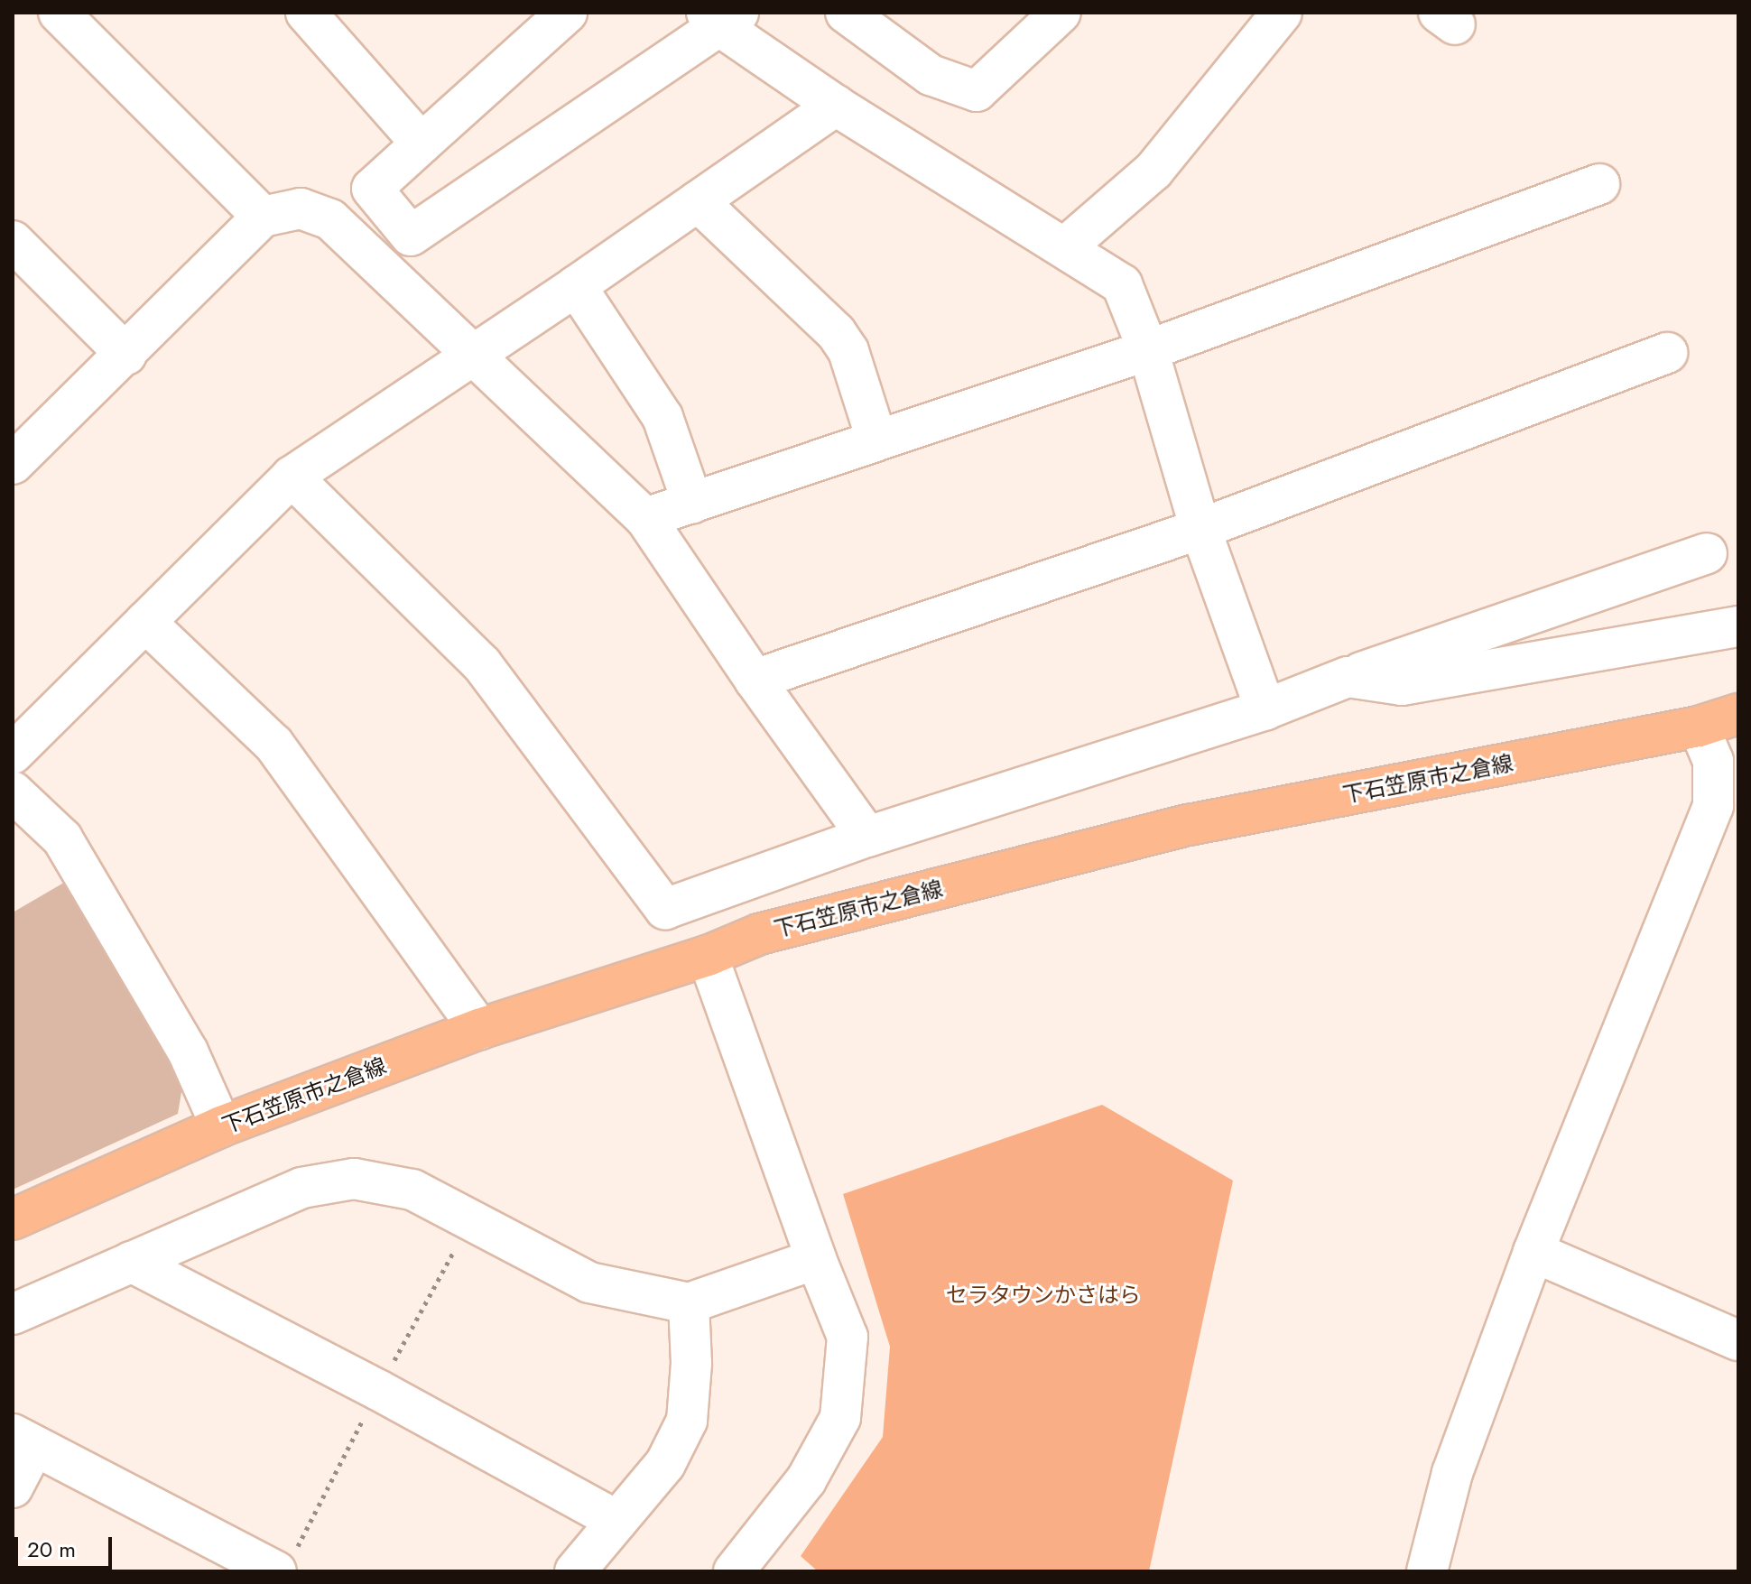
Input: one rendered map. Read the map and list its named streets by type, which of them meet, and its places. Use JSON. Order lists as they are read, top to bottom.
{
  "streets": {
    "main road": ["下石笠原市之倉線"]
  },
  "parks": ["セラタウンかさはら"],
  "scale_bar": "20 m"
}
